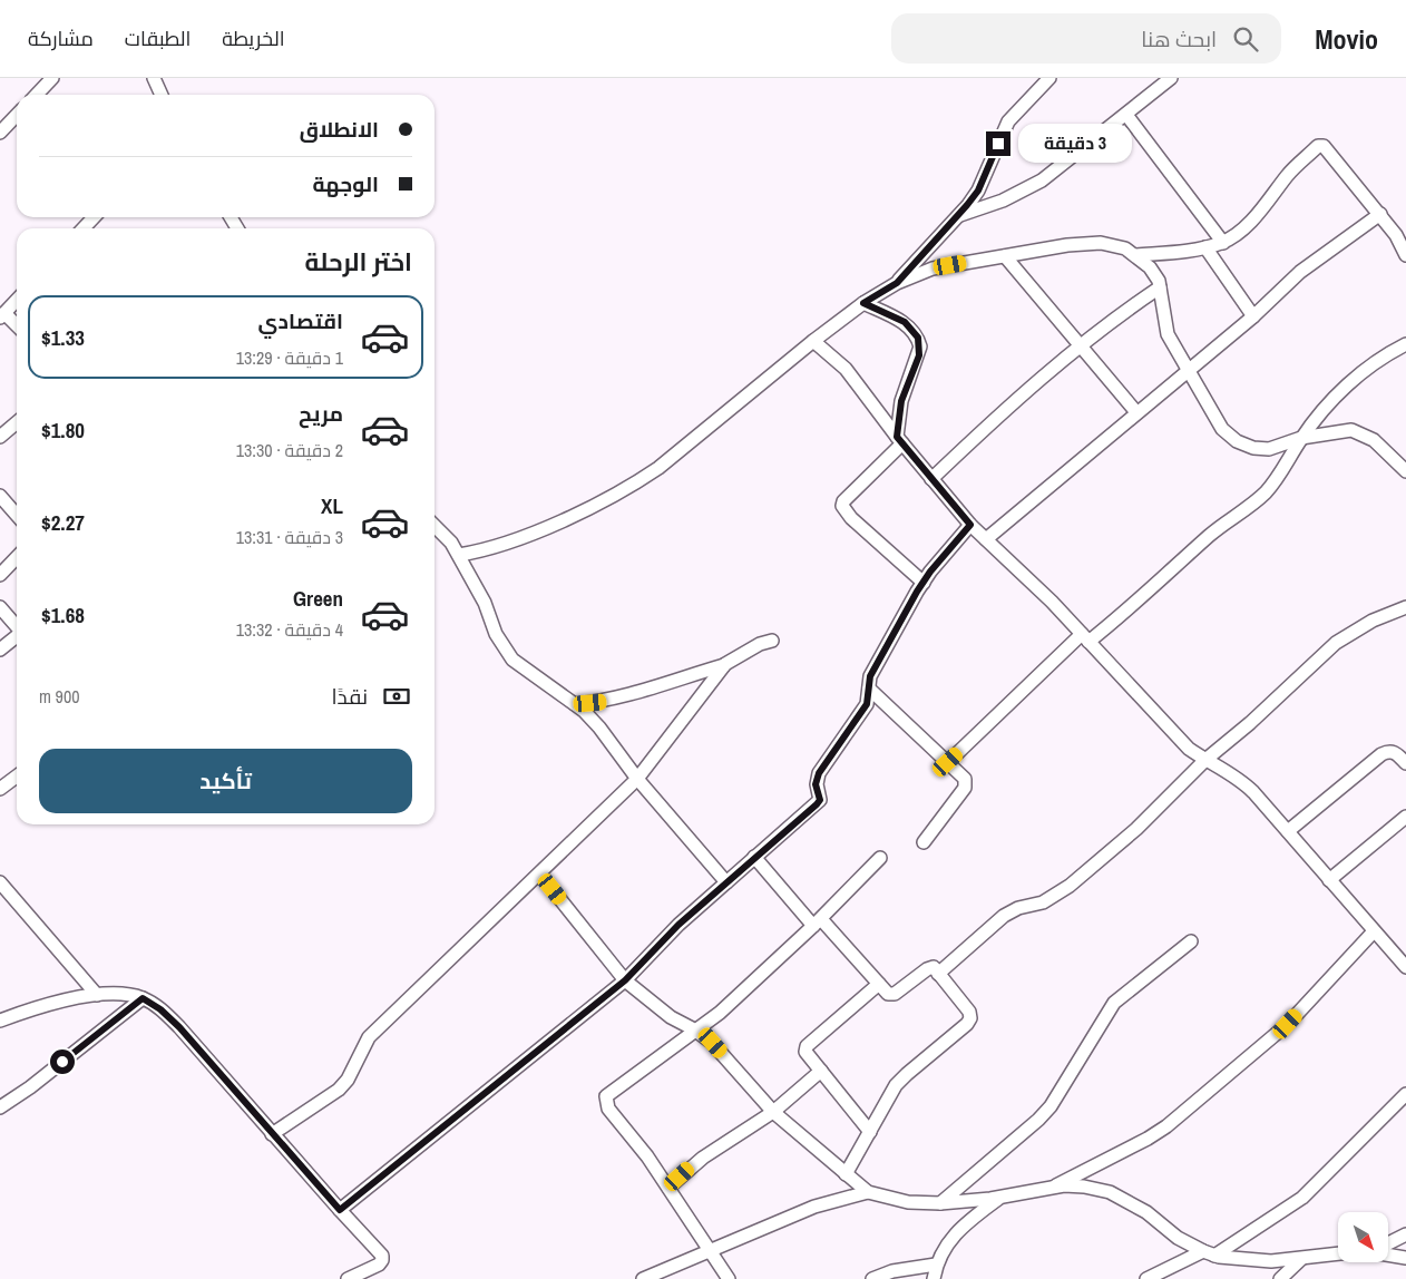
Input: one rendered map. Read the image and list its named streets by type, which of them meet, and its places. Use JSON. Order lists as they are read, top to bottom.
{
  "north": "bottom right",
  "page": {
    "header": "Movio",
    "search": "ابحث هنا",
    "nav": ["الخريطة", "الطبقات", "مشاركة"],
    "banner": ["الانطلاق", "الوجهة"],
    "bubble": "3 دقيقة",
    "heading": "اختر الرحلة",
    "list": [
      {
        "name": "اقتصادي",
        "note": "1 دقيقة · 13:29",
        "value": "$1.33"
      },
      {
        "name": "مريح",
        "note": "2 دقيقة · 13:30",
        "value": "$1.80"
      },
      {
        "name": "XL",
        "note": "3 دقيقة · 13:31",
        "value": "$2.27"
      },
      {
        "name": "Green",
        "note": "4 دقيقة · 13:32",
        "value": "$1.68"
      }
    ],
    "pay": ["نقدًا", "900 m"],
    "buttons": "تأكيد"
  }
}
